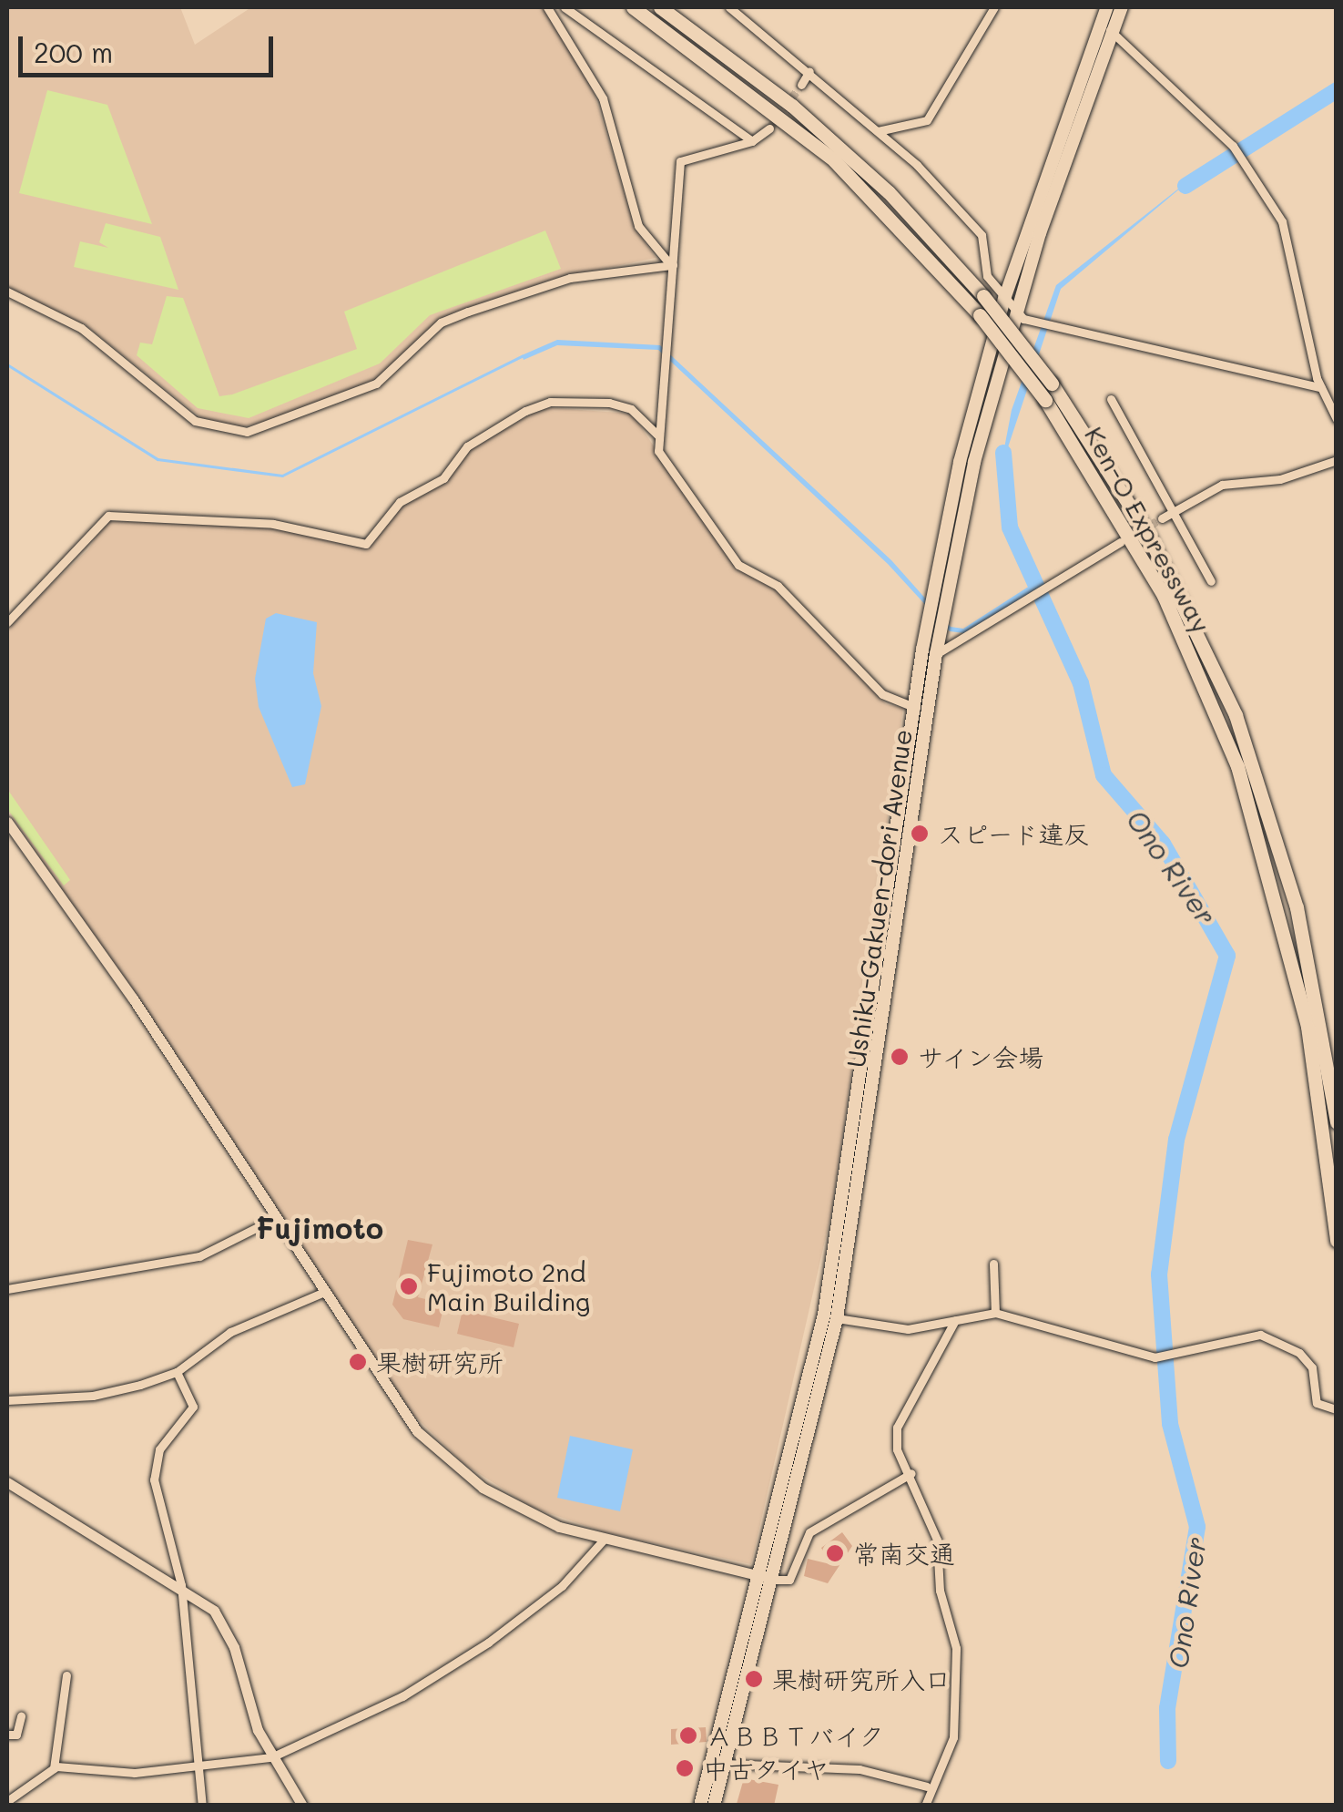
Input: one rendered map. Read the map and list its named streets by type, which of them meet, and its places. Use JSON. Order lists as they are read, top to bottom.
{
  "streets": {
    "highway": ["Ken-O Expressway", "Ushiku-Gakuen-dori Avenue"]
  },
  "districts": ["Fujimoto"],
  "water": ["Ono River"],
  "places": [
    "スピード違反",
    "サイン会場",
    "Fujimoto 2nd Main Building",
    "果樹研究所",
    "常南交通",
    "果樹研究所入口",
    "ＡＢＢＴバイク",
    "中古タイヤ"
  ],
  "scale_bar": "200 m"
}
